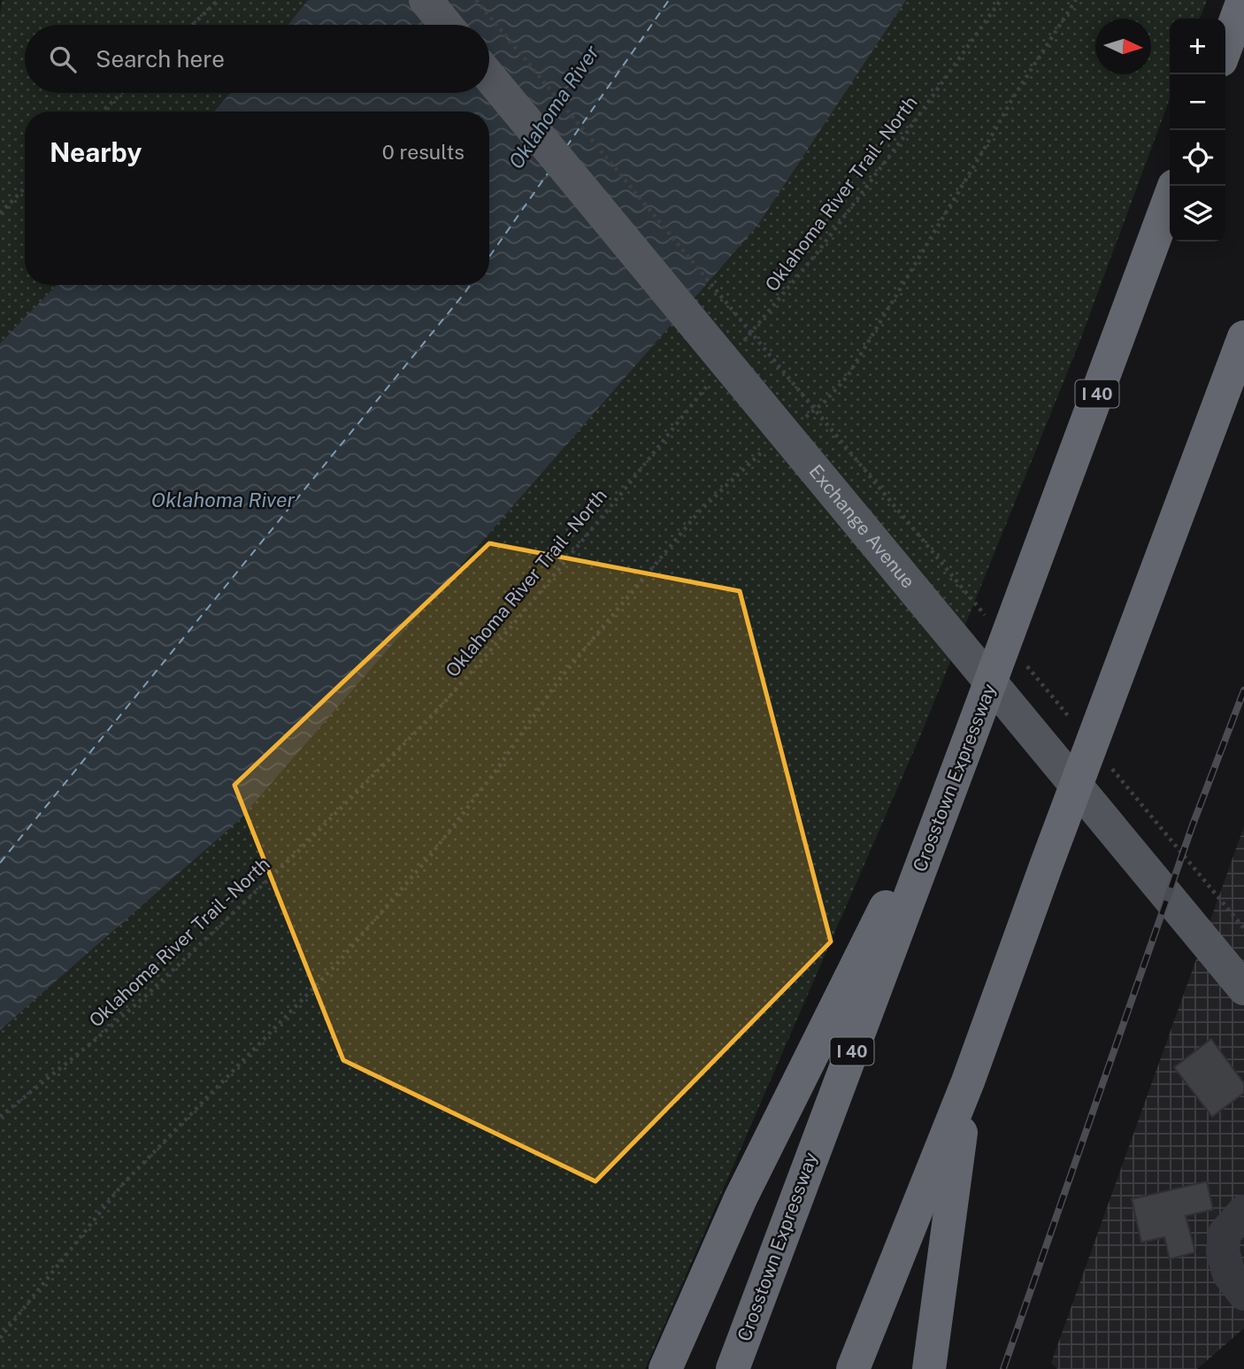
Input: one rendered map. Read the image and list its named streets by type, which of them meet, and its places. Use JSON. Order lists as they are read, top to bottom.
{
  "streets": {
    "highway": ["I 40", "Crosstown Expressway"],
    "main road": ["Exchange Avenue"],
    "path": ["Oklahoma River Trail - North"]
  },
  "water": ["Oklahoma River"],
  "north": "right",
  "page": {
    "map_buttons": ["+", "−"],
    "search": "Search here",
    "heading": ["Nearby", "0 results"]
  }
}
